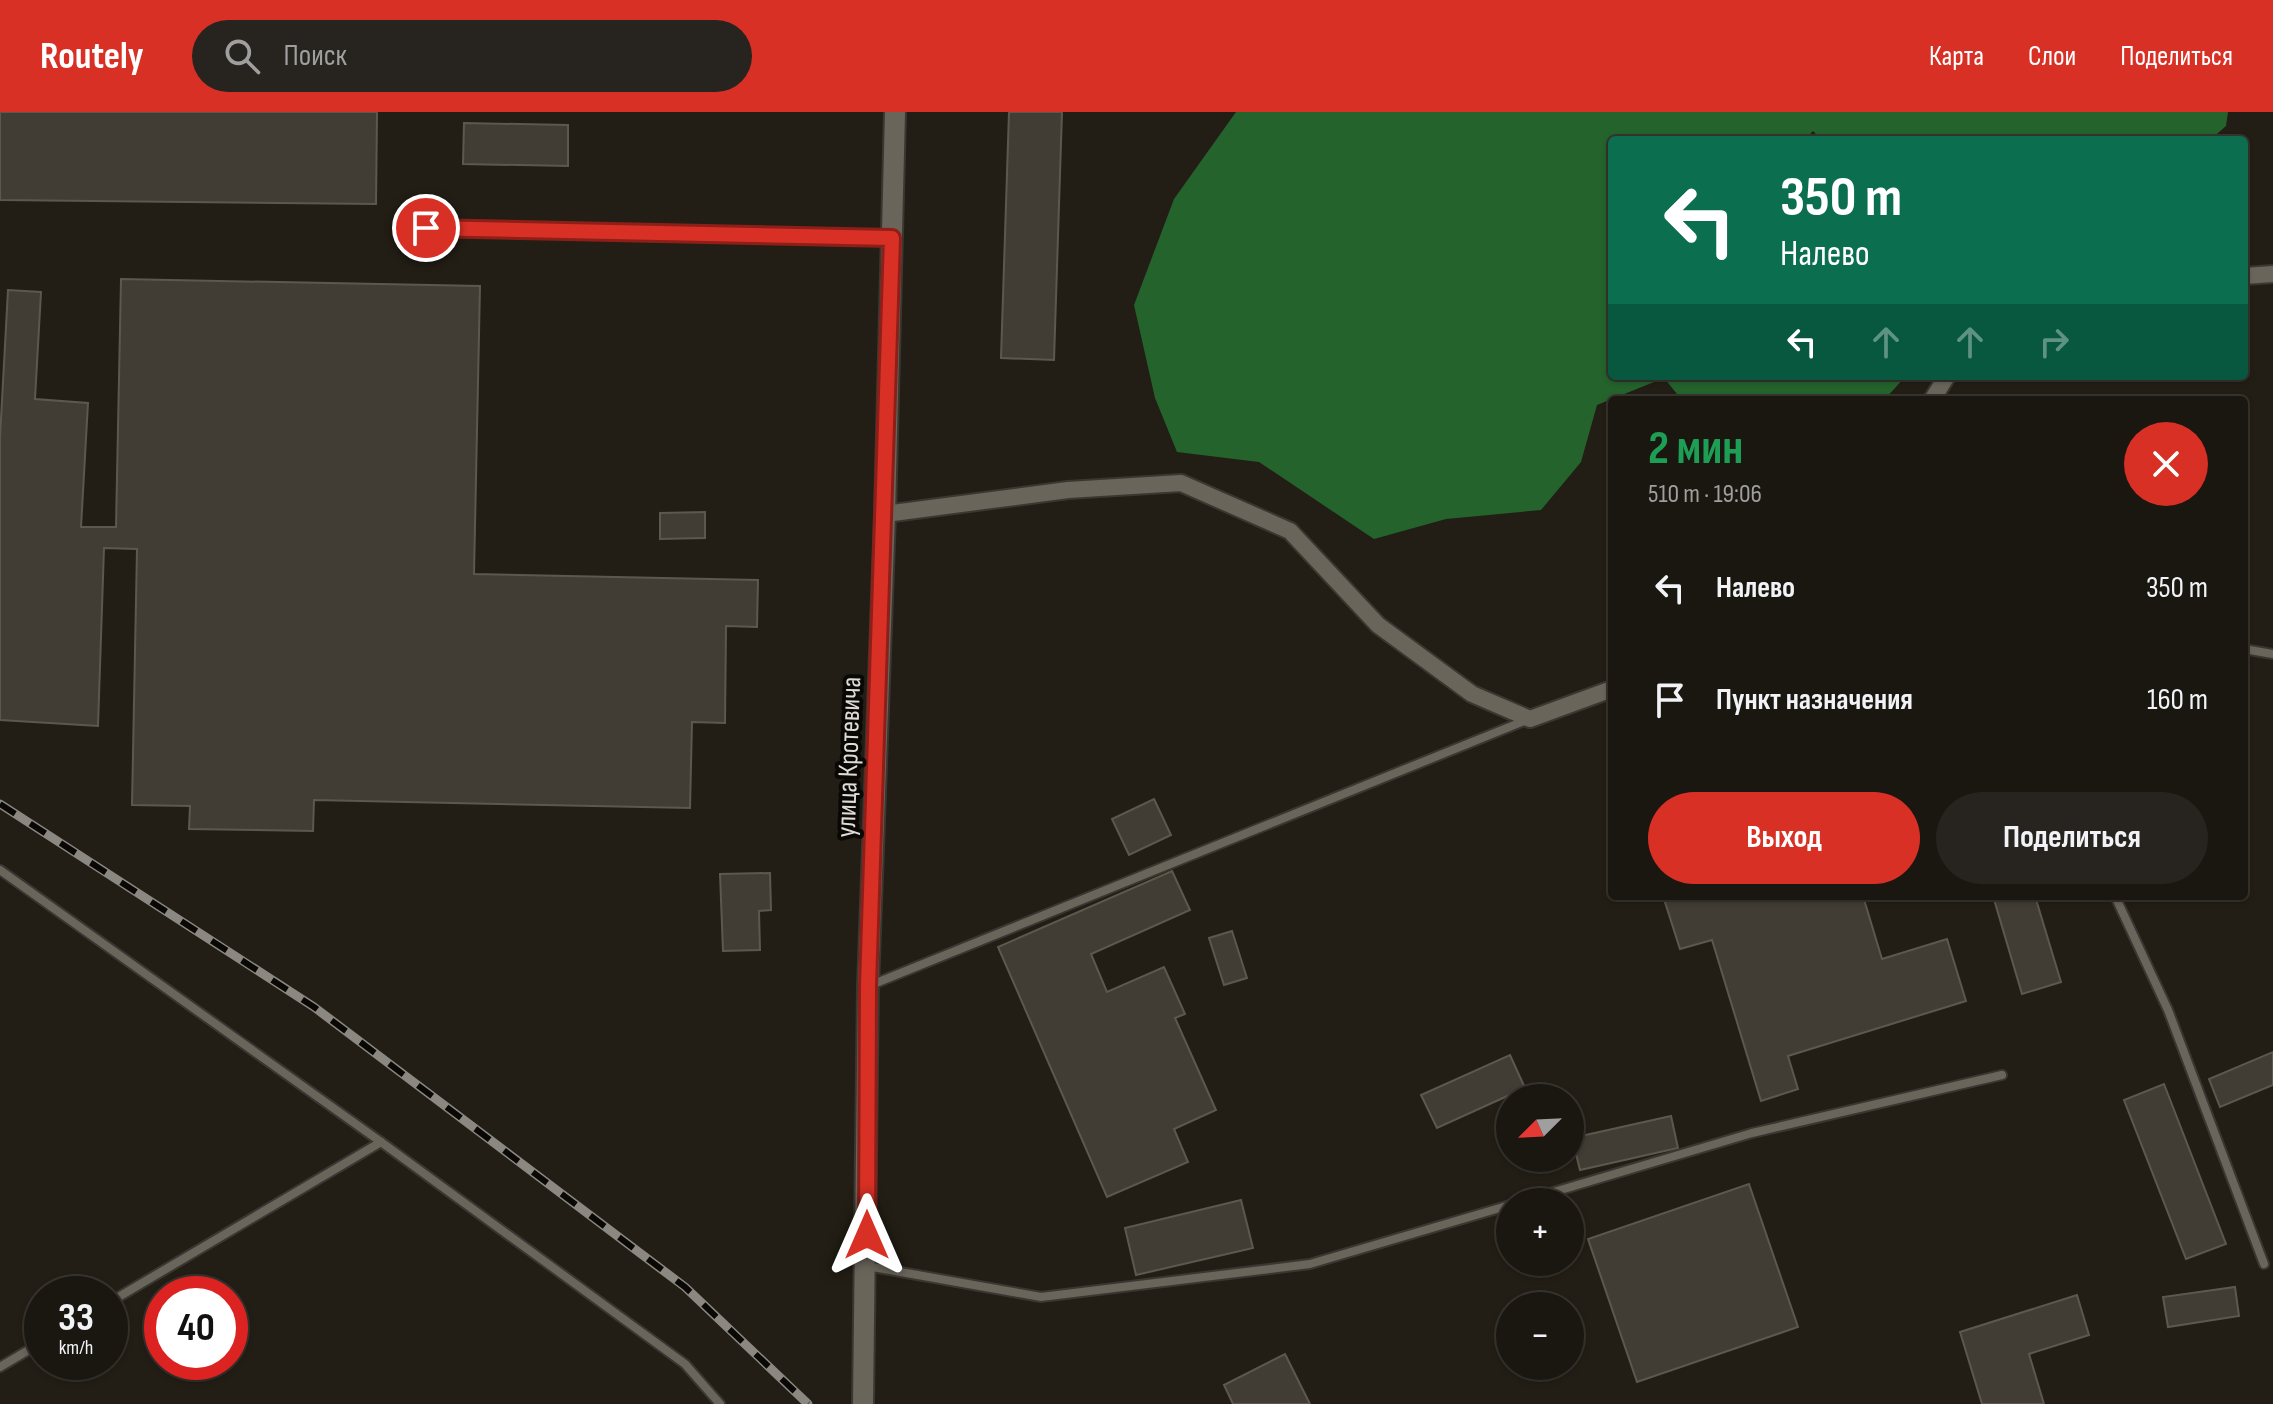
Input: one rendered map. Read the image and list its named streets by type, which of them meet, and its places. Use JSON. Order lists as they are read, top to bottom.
{
  "streets": {
    "street": ["улица Кротевича"]
  },
  "north": "bottom left",
  "page": {
    "header": "Routely",
    "search": "Поиск",
    "nav": ["Карта", "Слои", "Поделиться"],
    "turn": ["350 m", "Налево"],
    "heading": ["2 мин", "510 m · 19:06"],
    "list": [
      {
        "name": "Налево",
        "value": "350 m"
      },
      {
        "name": "Пункт назначения",
        "value": "160 m"
      }
    ],
    "buttons": ["Выход", "Поделиться"],
    "map_buttons": ["+", "−"],
    "speed": "33 km/h",
    "limit": "40"
  }
}
